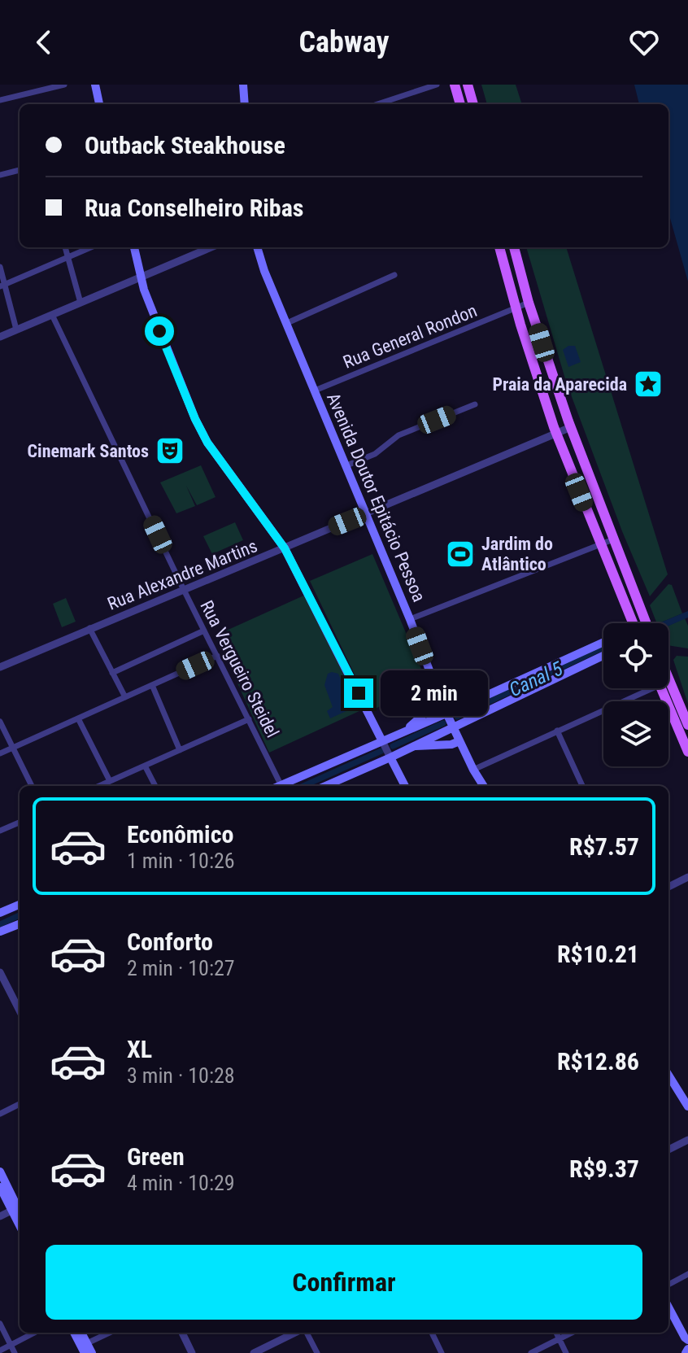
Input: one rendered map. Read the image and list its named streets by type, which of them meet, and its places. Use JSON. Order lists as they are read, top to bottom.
{
  "streets": {
    "main road": ["Avenida Doutor Epitácio Pessoa"],
    "street": ["Rua General Rondon", "Rua Alexandre Martins", "Rua Vergueiro Steidel"]
  },
  "crossings": [
    ["Rua General Rondon", "Avenida Doutor Epitácio Pessoa"],
    ["Avenida Doutor Epitácio Pessoa", "Rua Alexandre Martins"],
    ["Rua Alexandre Martins", "Rua Vergueiro Steidel"]
  ],
  "water": ["Canal 5"],
  "places": {
    "place": ["Praia da Aparecida"],
    "theatre": ["Cinemark Santos"],
    "sports": ["Jardim do Atlântico"]
  },
  "page": {
    "header": "Cabway",
    "banner": ["Outback Steakhouse", "Rua Conselheiro Ribas"],
    "bubble": "2 min",
    "list": [
      {
        "name": "Econômico",
        "note": "1 min · 10:26",
        "value": "R$7.57"
      },
      {
        "name": "Conforto",
        "note": "2 min · 10:27",
        "value": "R$10.21"
      },
      {
        "name": "XL",
        "note": "3 min · 10:28",
        "value": "R$12.86"
      },
      {
        "name": "Green",
        "note": "4 min · 10:29",
        "value": "R$9.37"
      }
    ],
    "buttons": "Confirmar"
  }
}
